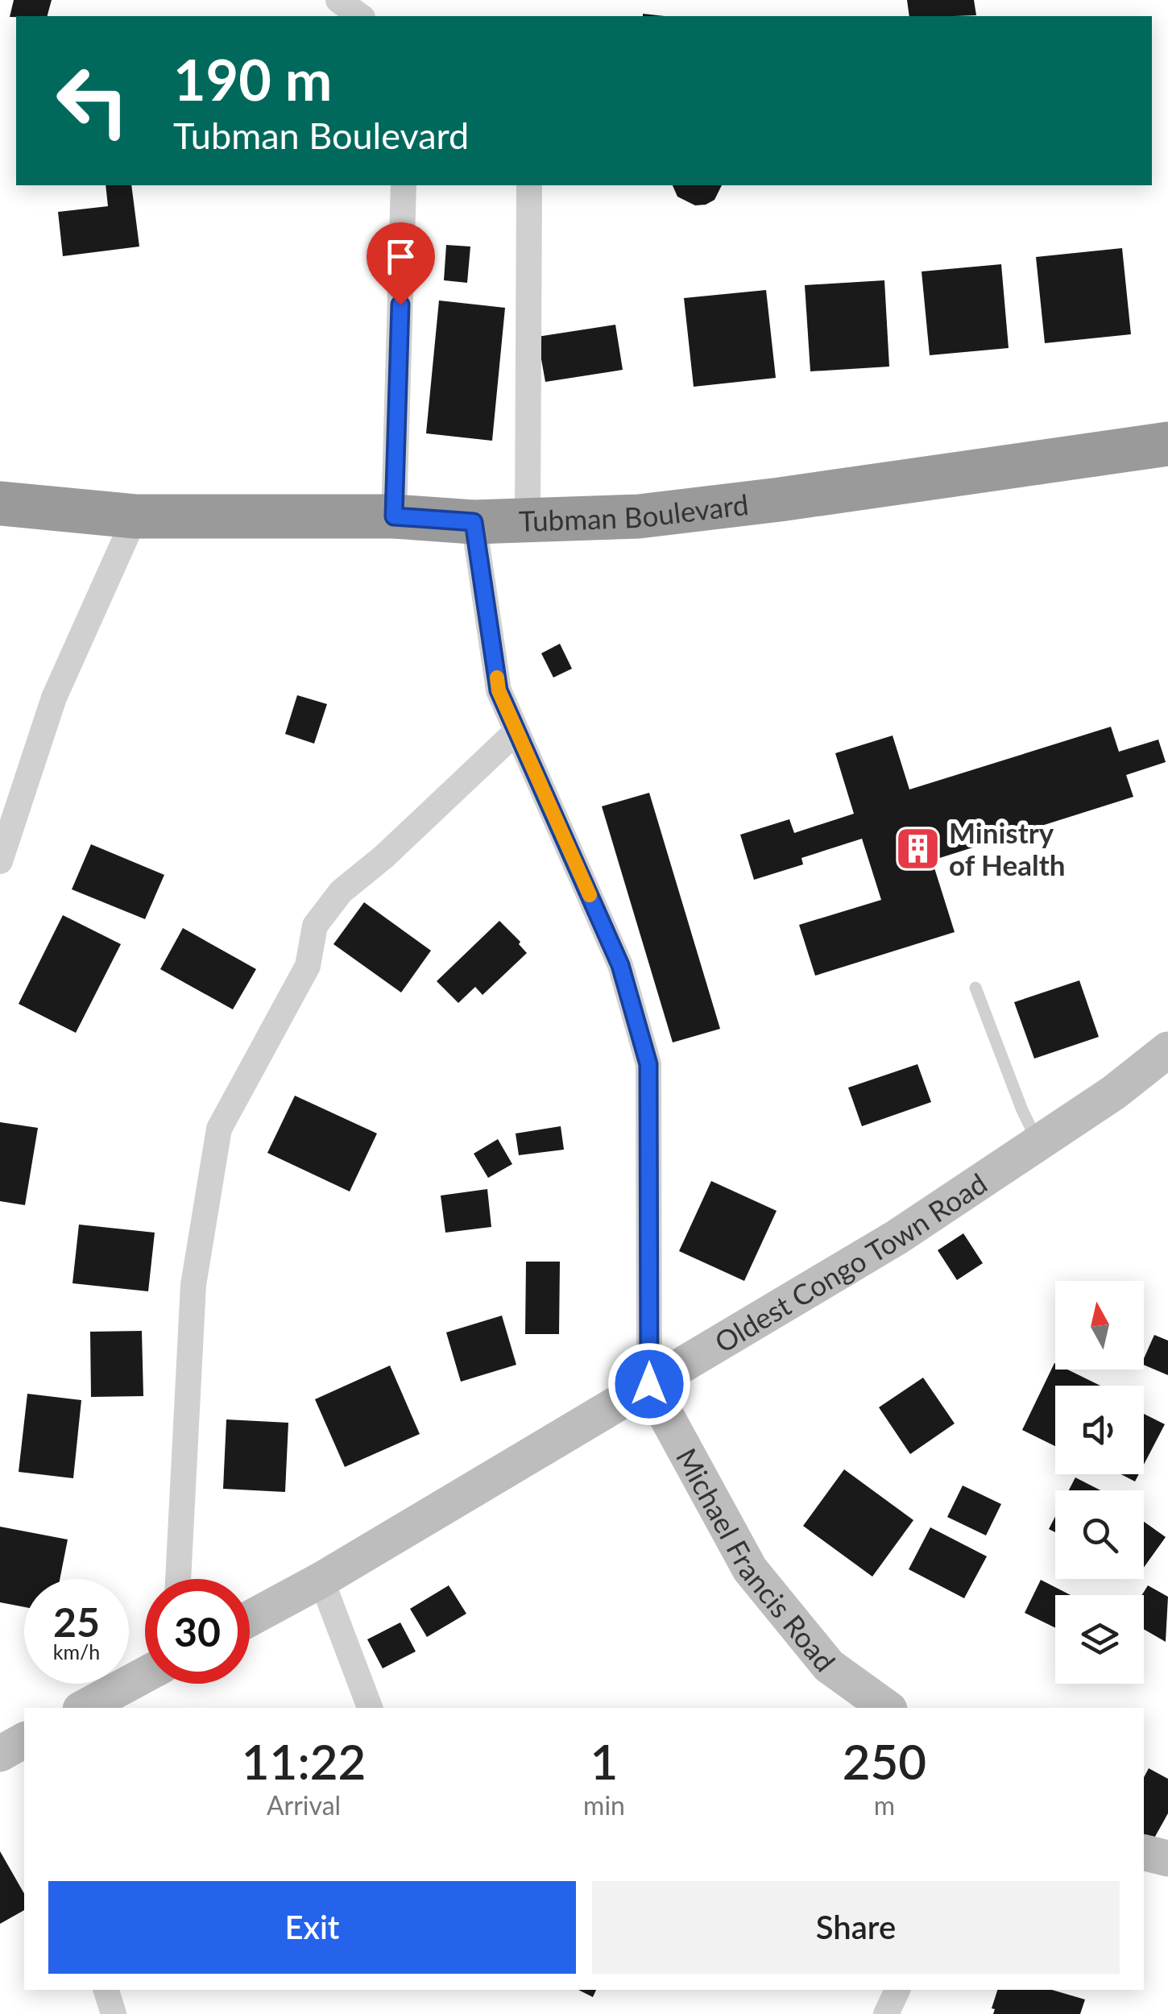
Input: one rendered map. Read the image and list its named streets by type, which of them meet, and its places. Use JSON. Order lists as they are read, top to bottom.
{
  "streets": {
    "highway": ["Tubman Boulevard"],
    "street": ["Oldest Congo Town Road", "Michael Francis Road"]
  },
  "crossings": [
    ["Oldest Congo Town Road", "Michael Francis Road"]
  ],
  "places": {
    "building": ["Ministry of Health"]
  },
  "north": "top",
  "page": {
    "turn": ["190 m", "Tubman Boulevard"],
    "speed": "25 km/h",
    "limit": "30",
    "eta": [
      "11:22",
      "Arrival",
      "1",
      "min",
      "250",
      "m"
    ],
    "buttons": ["Exit", "Share"]
  }
}
